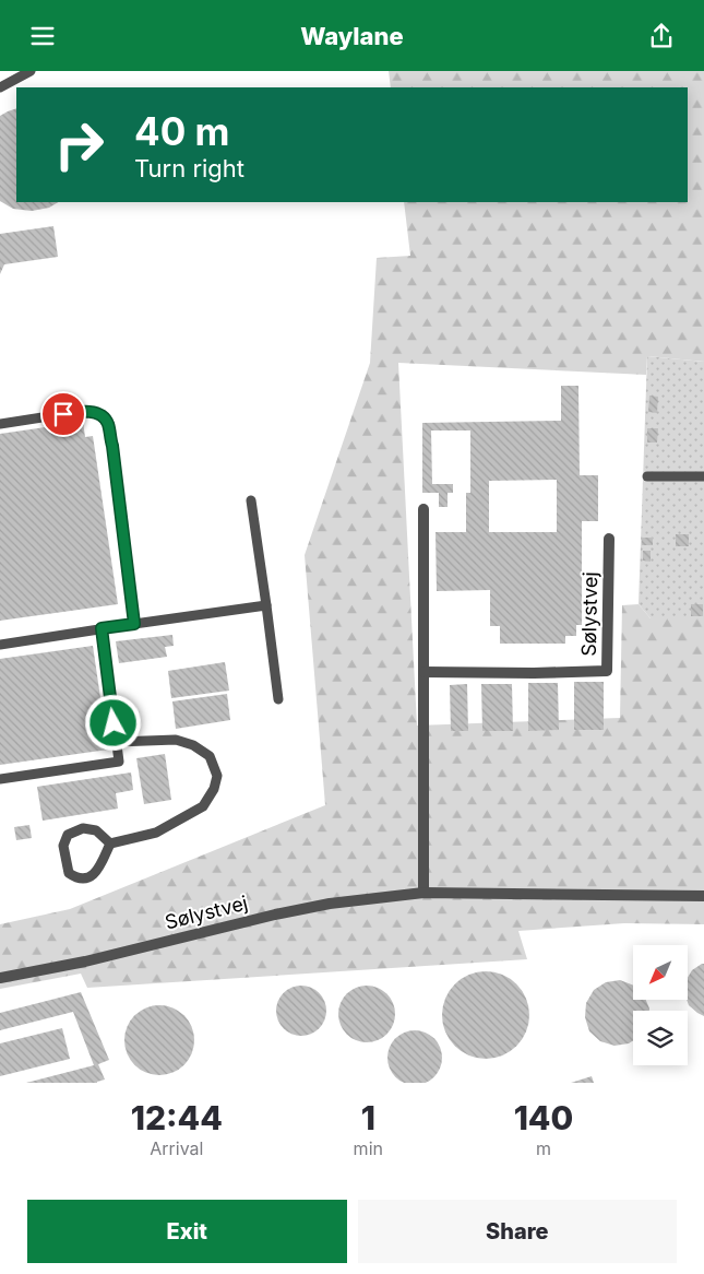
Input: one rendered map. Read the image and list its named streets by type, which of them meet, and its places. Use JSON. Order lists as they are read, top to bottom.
{
  "streets": {
    "street": ["Sølystvej"]
  },
  "north": "bottom left",
  "page": {
    "header": "Waylane",
    "turn": ["40 m", "Turn right"],
    "eta": [
      "12:44",
      "Arrival",
      "1",
      "min",
      "140",
      "m"
    ],
    "buttons": ["Exit", "Share"]
  }
}
